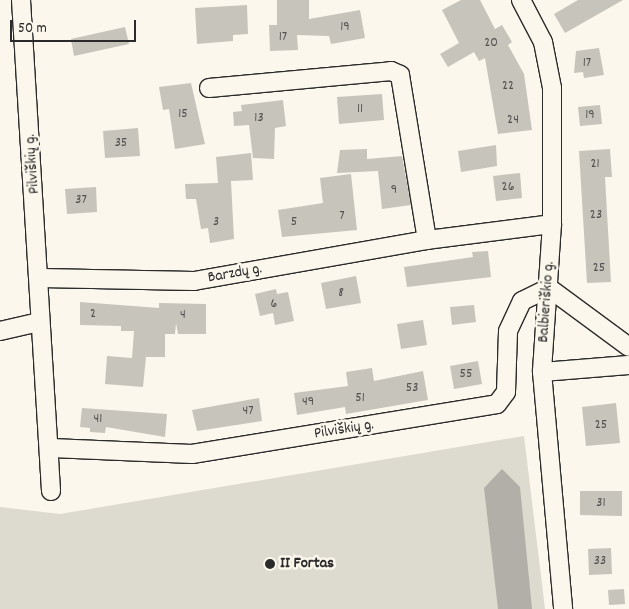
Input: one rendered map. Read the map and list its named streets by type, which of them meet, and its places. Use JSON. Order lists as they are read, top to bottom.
{
  "streets": {
    "street": ["Pilviškių g.", "Barzdų g.", "Balbieriškio g."]
  },
  "crossings": [
    ["Pilviškių g.", "Barzdų g."],
    ["Pilviškių g.", "Balbieriškio g."],
    ["Barzdų g.", "Balbieriškio g."]
  ],
  "places": ["II Fortas"],
  "house_numbers": [
    "19",
    "17",
    "20",
    "17",
    "22",
    "11",
    "15",
    "19",
    "13",
    "24",
    "35",
    "21",
    "26",
    "9",
    "37",
    "23",
    "7",
    "3",
    "5",
    "25",
    "8",
    "6",
    "2",
    "4",
    "55",
    "53",
    "51",
    "49",
    "47",
    "41",
    "25",
    "31",
    "33"
  ],
  "scale_bar": "50 m"
}
